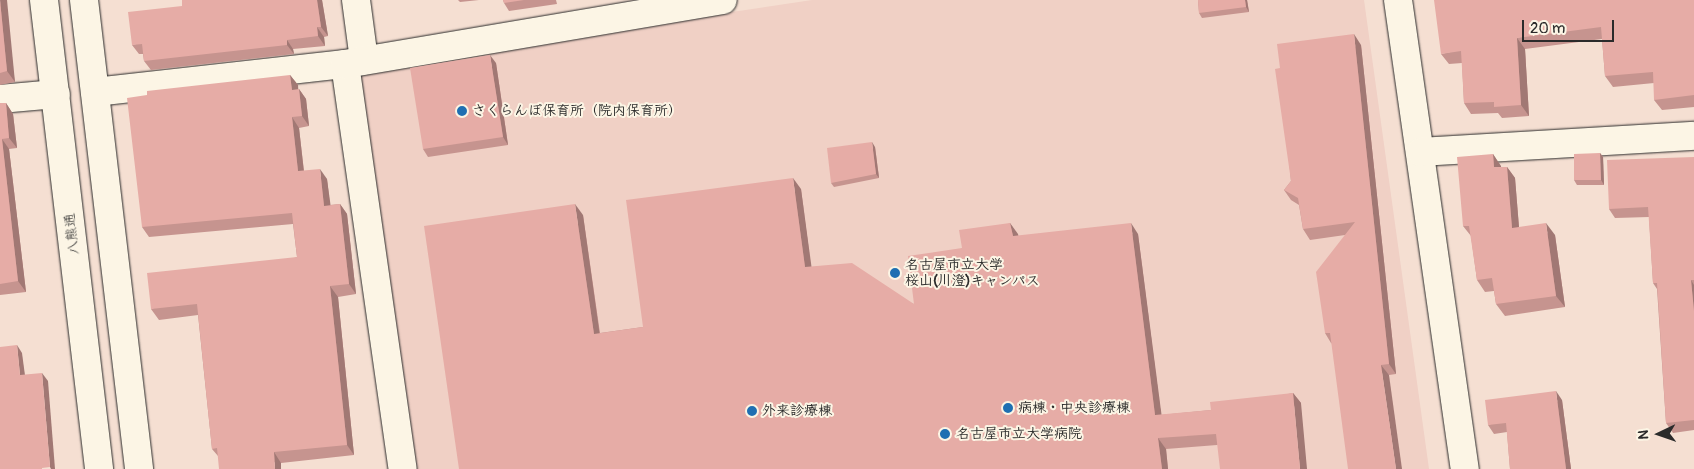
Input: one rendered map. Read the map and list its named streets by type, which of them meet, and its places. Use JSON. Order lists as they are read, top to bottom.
{
  "streets": {
    "street": ["八熊通"]
  },
  "places": [
    "さくらんぼ保育所（院内保育所）",
    "名古屋市立大学 桜山(川澄)キャンパス",
    "病棟・中央診療棟",
    "外来診療棟",
    "名古屋市立大学病院"
  ],
  "scale_bar": "20 m",
  "north": "left"
}
